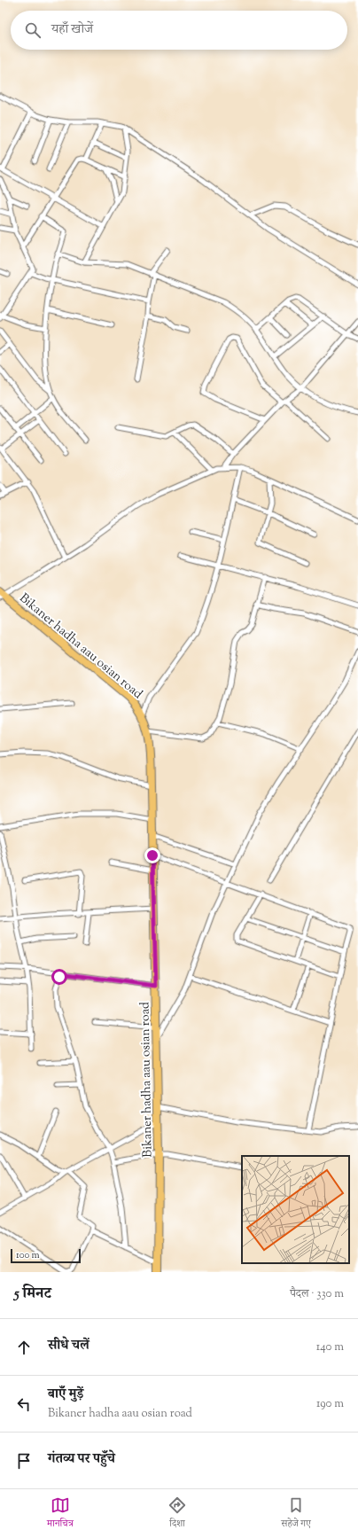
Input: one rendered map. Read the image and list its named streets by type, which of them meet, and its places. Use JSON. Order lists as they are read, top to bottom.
{
  "streets": {
    "main road": ["Bikaner hadha aau osian road"]
  },
  "scale_bar": "100 m",
  "page": {
    "search": "यहाँ खोजें",
    "scale": "100 m",
    "heading": ["5 मिनट", "पैदल · 330 m"],
    "list": [
      ["सीधे चलें", "140 m"],
      ["बाएँ मुड़ें", "Bikaner hadha aau osian road", "190 m"],
      "गंतव्य पर पहुँचे"
    ],
    "nav": ["मानचित्र", "दिशा", "सहेजे गए"]
  }
}
